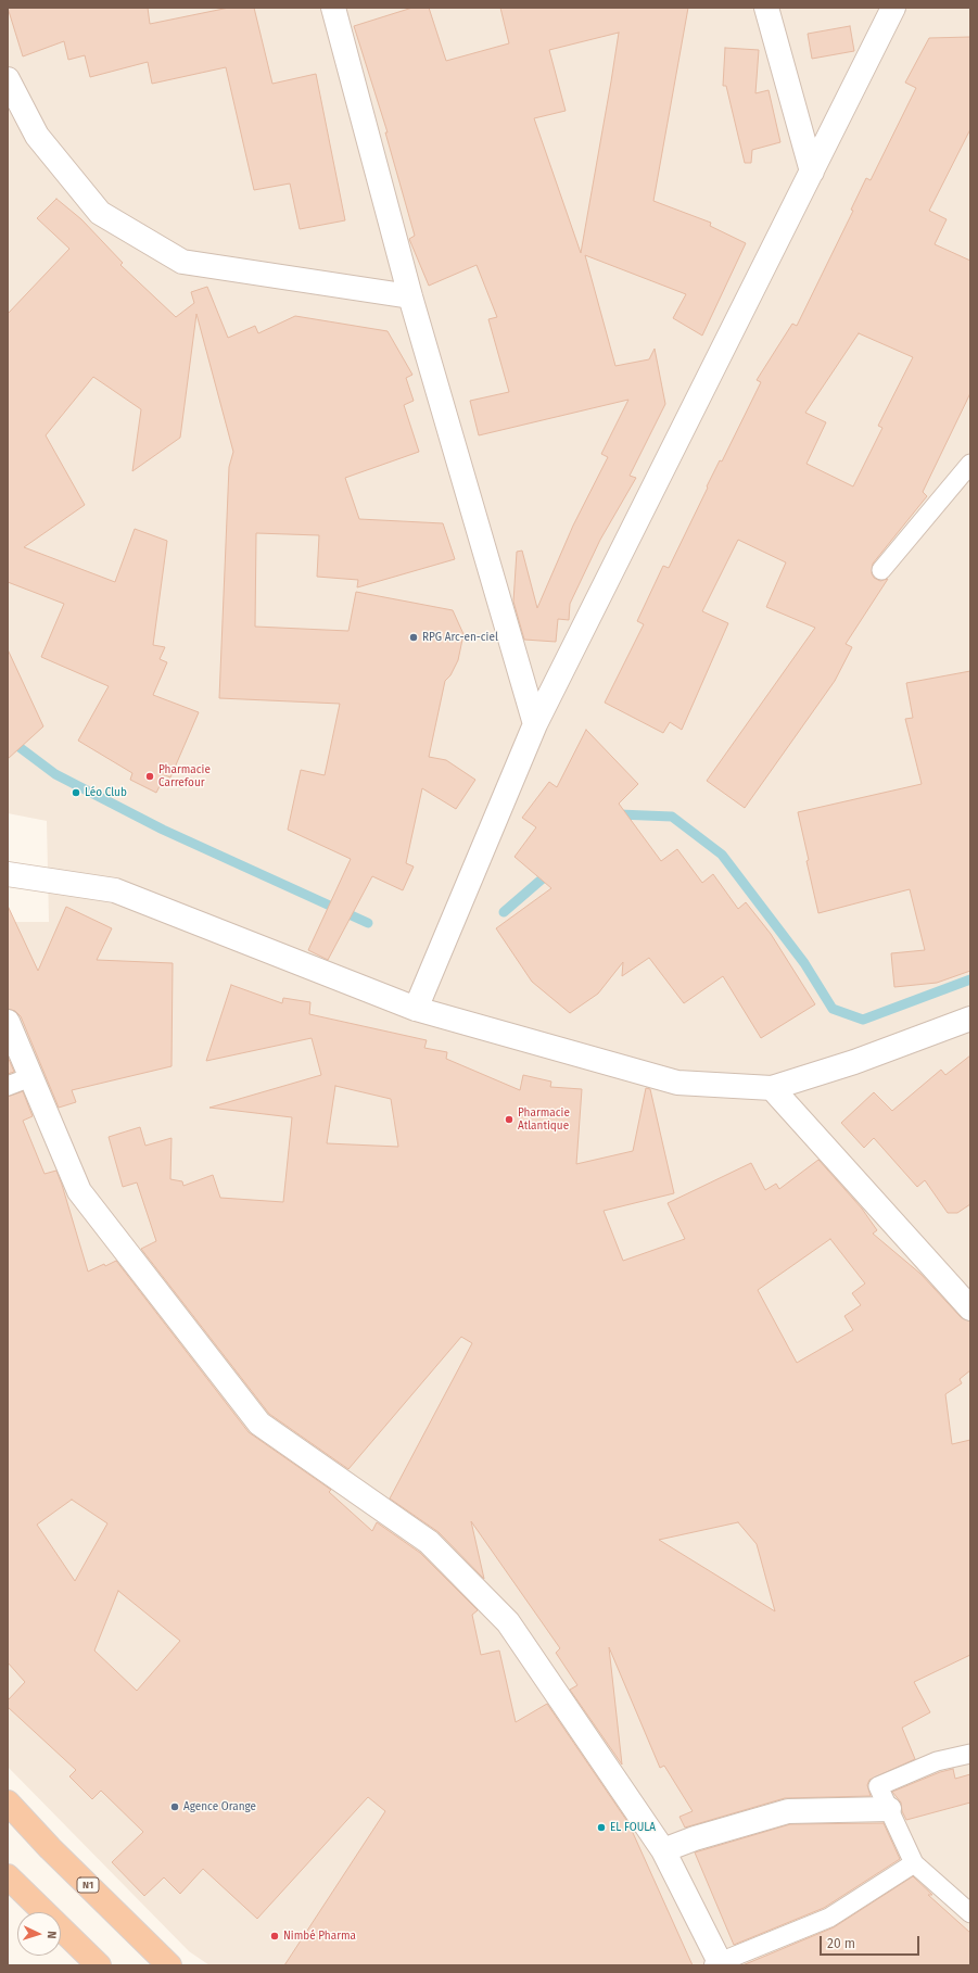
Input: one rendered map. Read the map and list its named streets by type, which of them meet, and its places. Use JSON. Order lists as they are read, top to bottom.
{
  "streets": {
    "highway": ["N1"]
  },
  "places": [
    "RPG Arc-en-ciel",
    "Pharmacie Carrefour",
    "Léo Club",
    "Pharmacie Atlantique",
    "Agence Orange",
    "EL FOULA",
    "Nimbé Pharma"
  ],
  "scale_bar": "20 m",
  "north": "right"
}
